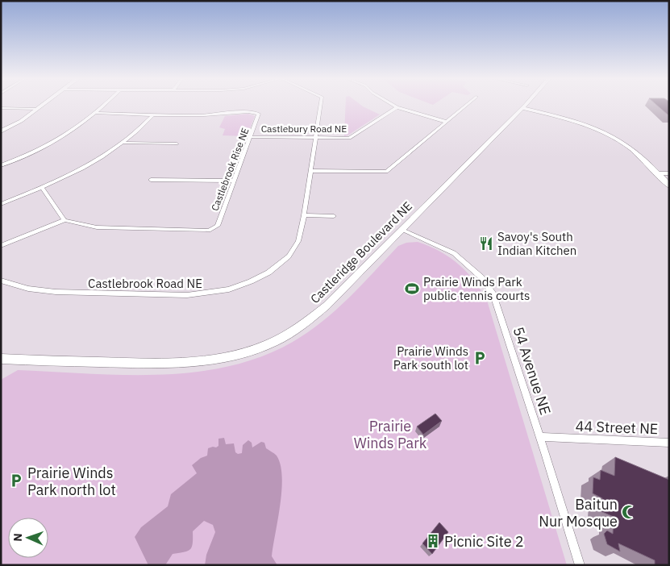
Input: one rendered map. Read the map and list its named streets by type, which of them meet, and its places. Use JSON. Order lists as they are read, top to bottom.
{
  "streets": {
    "street": [
      "Castlebury Road NE",
      "Castlebrook Rise NE",
      "Castleridge Boulevard NE",
      "Castlebrook Road NE",
      "54 Avenue NE",
      "44 Street NE"
    ]
  },
  "crossings": [
    ["Castlebury Road NE", "Castlebrook Rise NE"],
    ["Castlebury Road NE", "Castlebrook Road NE"],
    ["Castleridge Boulevard NE", "54 Avenue NE"],
    ["54 Avenue NE", "44 Street NE"]
  ],
  "parks": ["Prairie Winds Park"],
  "places": {
    "restaurant": ["Savoy's South Indian Kitchen"],
    "sports": ["Prairie Winds Park public tennis courts"],
    "parking": ["Prairie Winds Park south lot", "Prairie Winds Park north lot"],
    "mosque": ["Baitun Nur Mosque"],
    "building": ["Picnic Site 2"]
  },
  "north": "left"
}
